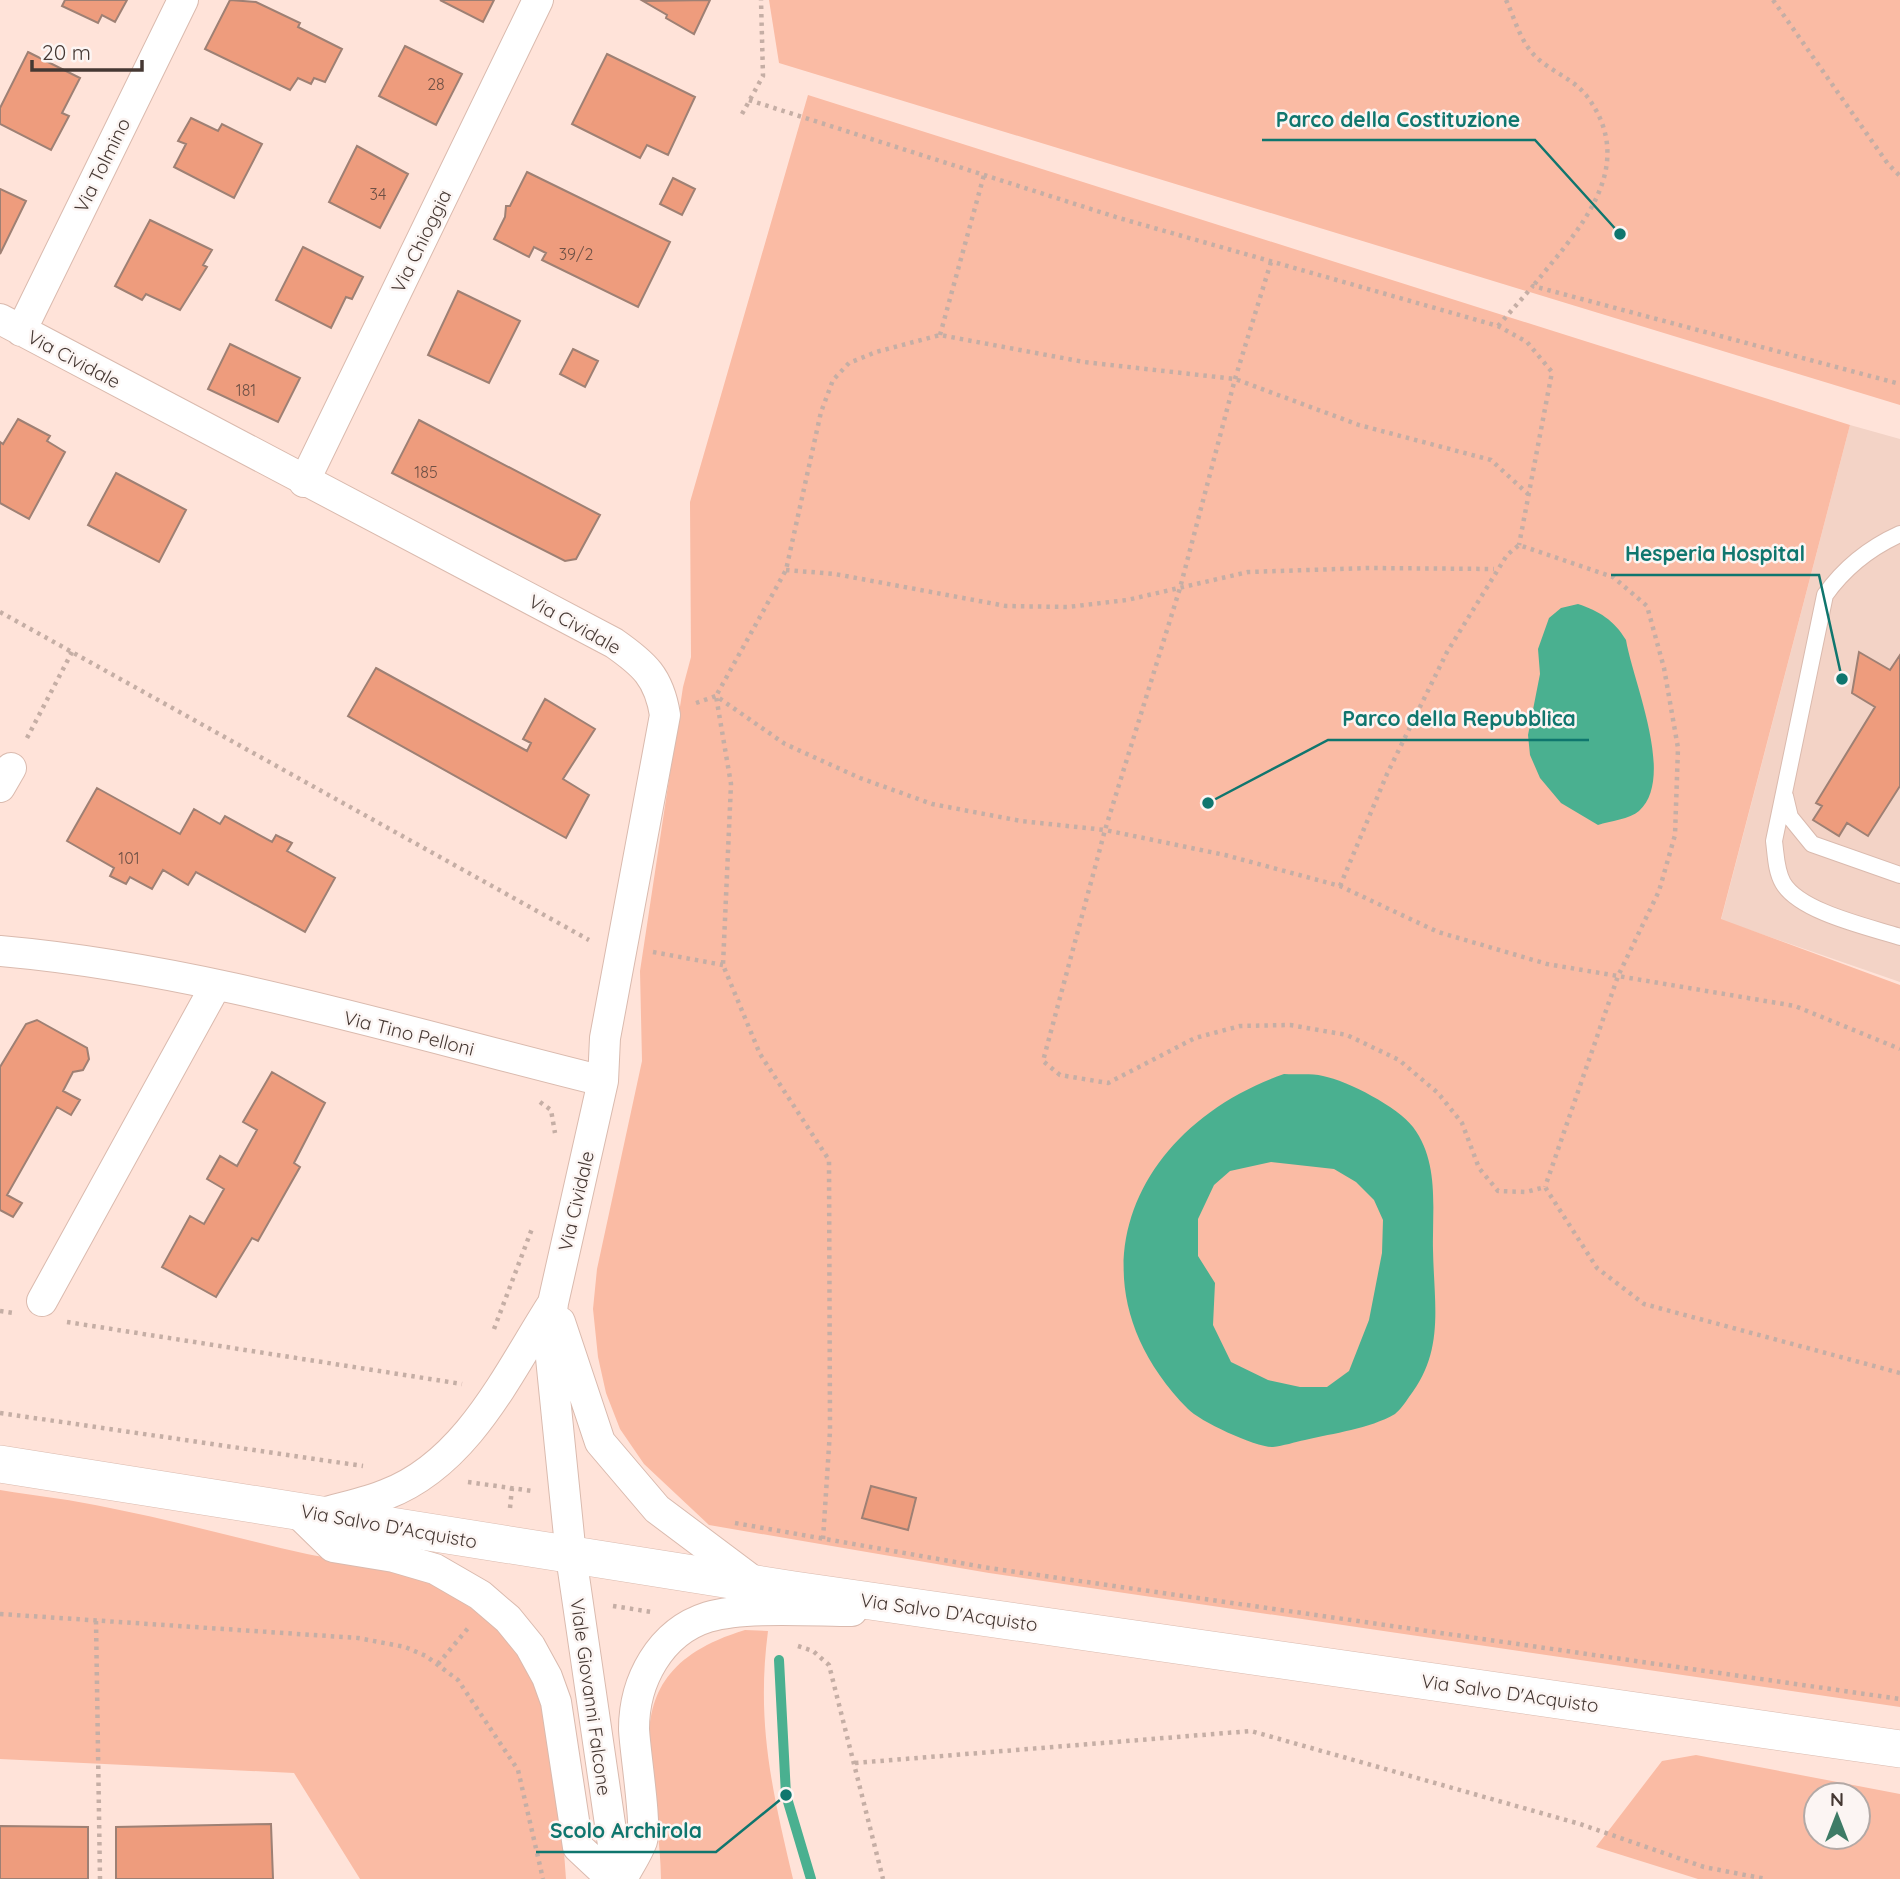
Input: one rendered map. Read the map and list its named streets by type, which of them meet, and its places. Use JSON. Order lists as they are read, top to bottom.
{
  "streets": {
    "street": [
      "Via Tolmino",
      "Via Chioggia",
      "Via Cividale",
      "Via Tino Pelloni",
      "Via Salvo D'Acquisto",
      "Viale Giovanni Falcone"
    ]
  },
  "crossings": [
    ["Via Tolmino", "Via Cividale"],
    ["Via Chioggia", "Via Cividale"],
    ["Via Cividale", "Via Tino Pelloni"],
    ["Via Cividale", "Via Salvo D'Acquisto"],
    ["Via Cividale", "Viale Giovanni Falcone"],
    ["Via Salvo D'Acquisto", "Viale Giovanni Falcone"]
  ],
  "places": [
    "Parco della Costituzione",
    "Hesperia Hospital",
    "Parco della Repubblica",
    "Scolo Archirola"
  ],
  "house_numbers": [
    "28",
    "34",
    "39/2",
    "181",
    "185",
    "101"
  ],
  "scale_bar": "20 m",
  "north": "top"
}
